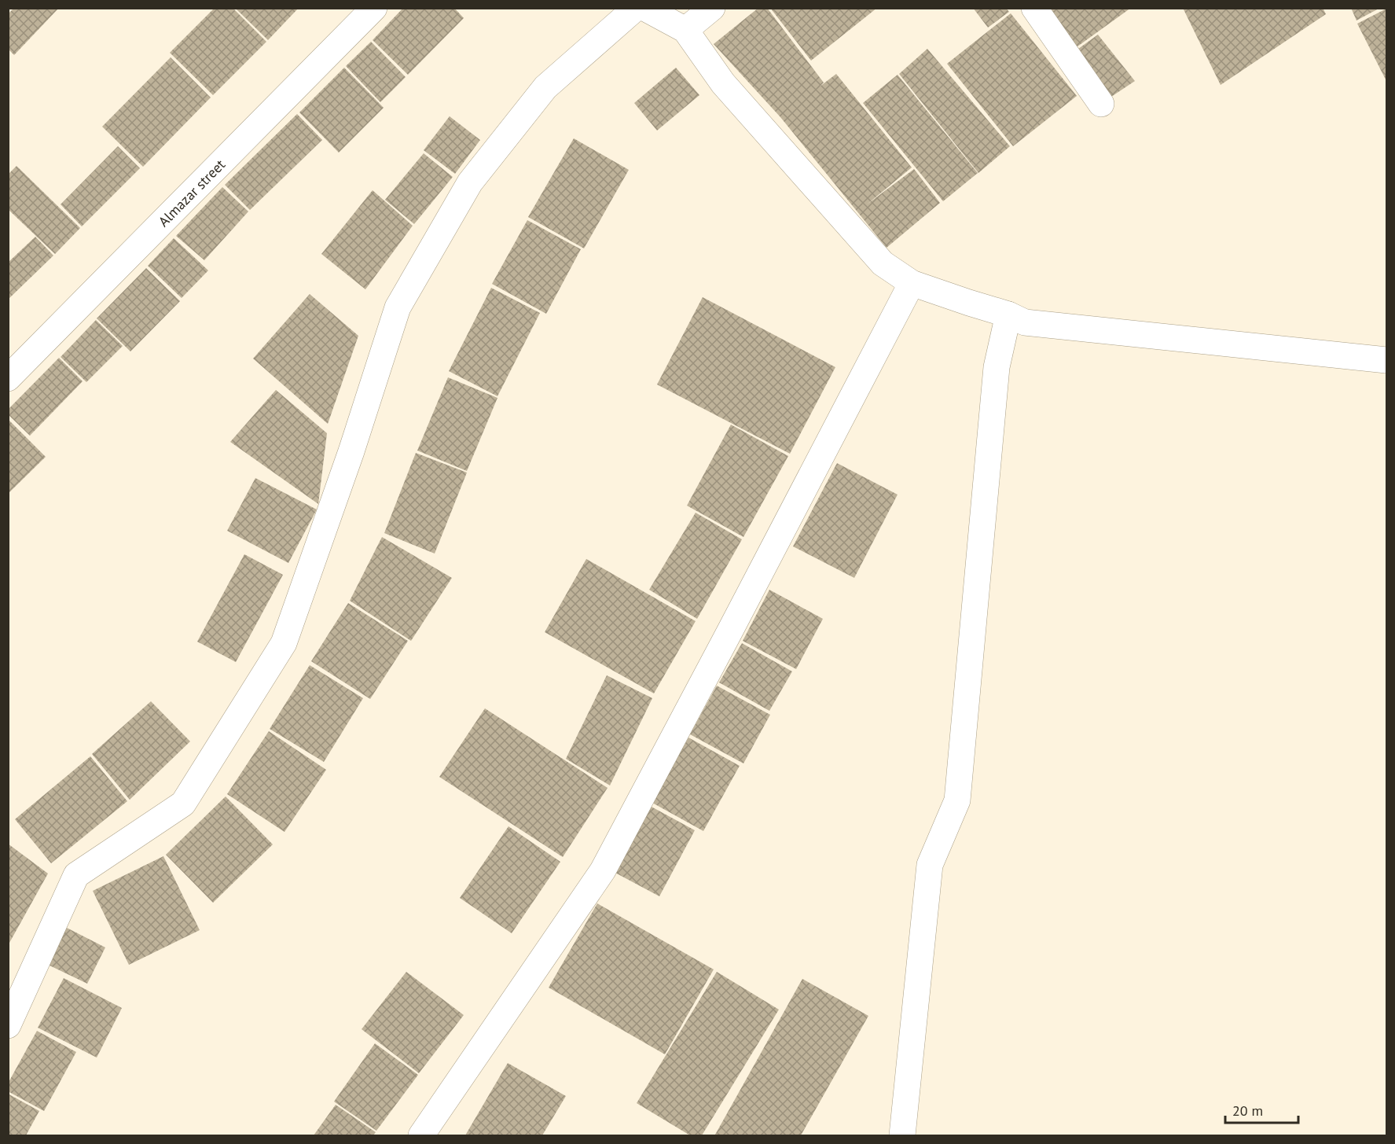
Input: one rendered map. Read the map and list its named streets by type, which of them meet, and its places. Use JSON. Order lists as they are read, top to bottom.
{
  "streets": {
    "street": ["Almazar street"]
  },
  "scale_bar": "20 m"
}
